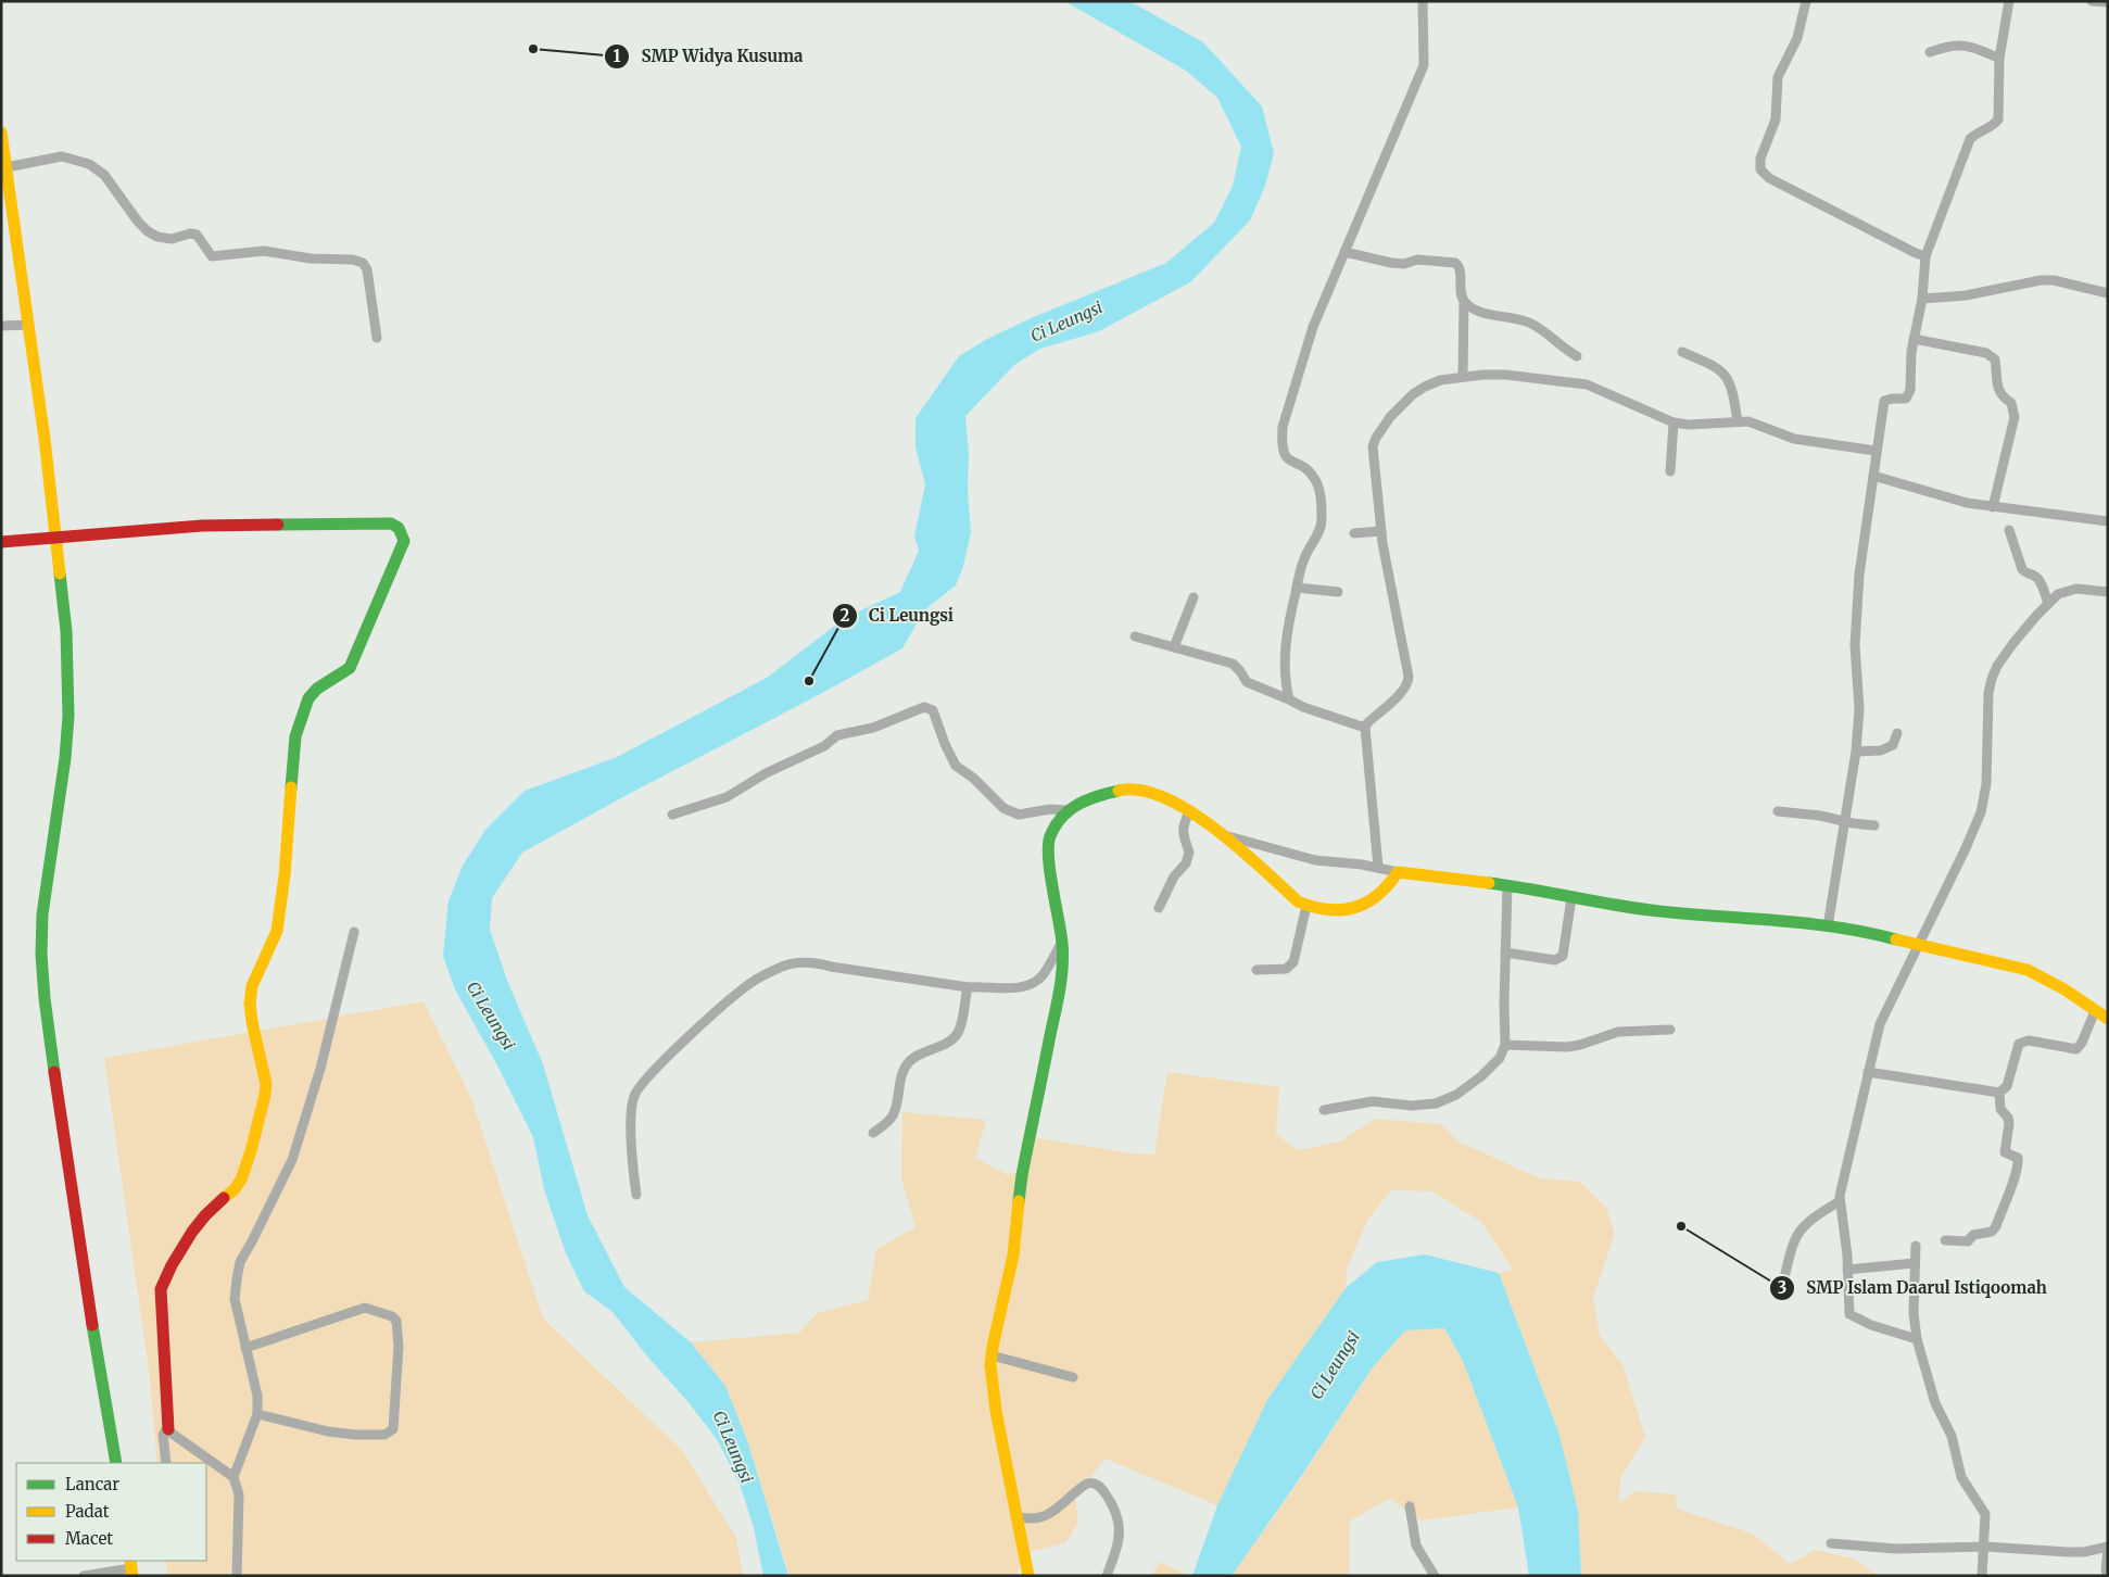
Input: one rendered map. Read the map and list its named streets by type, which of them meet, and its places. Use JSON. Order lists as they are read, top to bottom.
{
  "water": ["Ci Leungsi"],
  "places": ["SMP Widya Kusuma", "Ci Leungsi", "SMP Islam Daarul Istiqoomah"],
  "legend": ["Lancar", "Padat", "Macet"]
}
